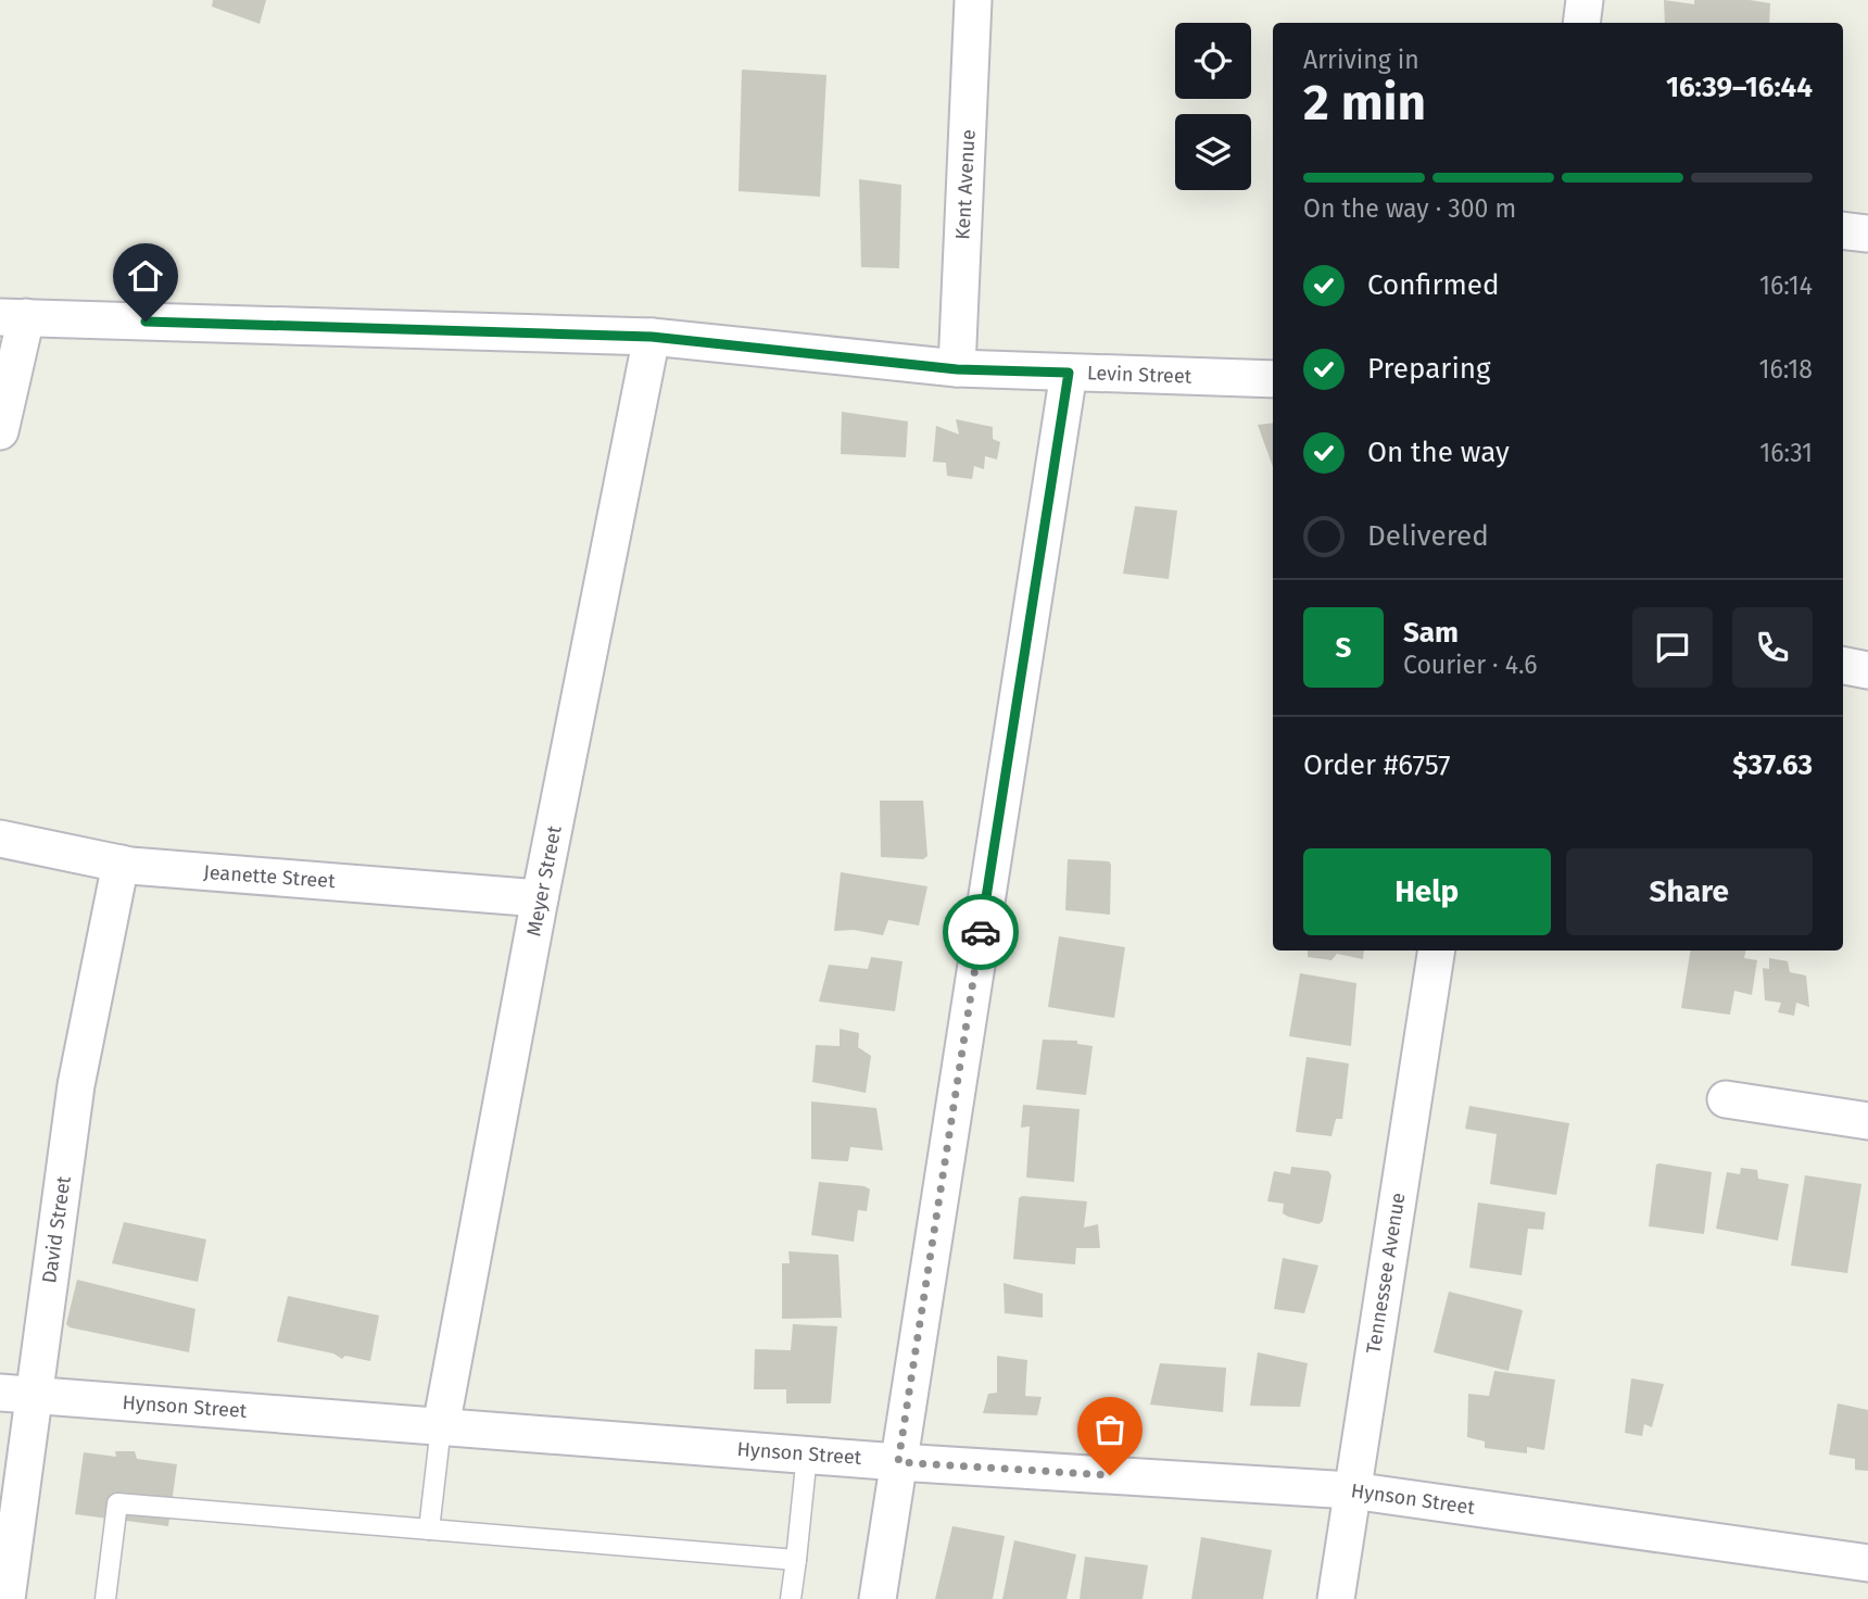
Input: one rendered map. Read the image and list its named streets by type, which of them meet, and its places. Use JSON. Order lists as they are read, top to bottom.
{
  "streets": {
    "street": [
      "Kent Avenue",
      "Levin Street",
      "Jeanette Street",
      "Meyer Street",
      "David Street",
      "Tennessee Avenue",
      "Hynson Street"
    ]
  },
  "crossings": [
    ["Kent Avenue", "Levin Street"],
    ["Levin Street", "Meyer Street"],
    ["Jeanette Street", "Meyer Street"],
    ["Jeanette Street", "David Street"],
    ["Meyer Street", "Hynson Street"],
    ["David Street", "Hynson Street"],
    ["Tennessee Avenue", "Hynson Street"]
  ],
  "page": {
    "heading": ["2 min", "Arriving in", "16:39–16:44"],
    "panel": [
      "Sam",
      "Courier · 4.6",
      "Order #6757",
      "$37.63"
    ],
    "bar": "On the way · 300 m",
    "list": [
      ["Confirmed", "16:14"],
      ["Preparing", "16:18"],
      ["On the way", "16:31"],
      "Delivered"
    ],
    "round": "S",
    "buttons": ["Help", "Share"]
  }
}
